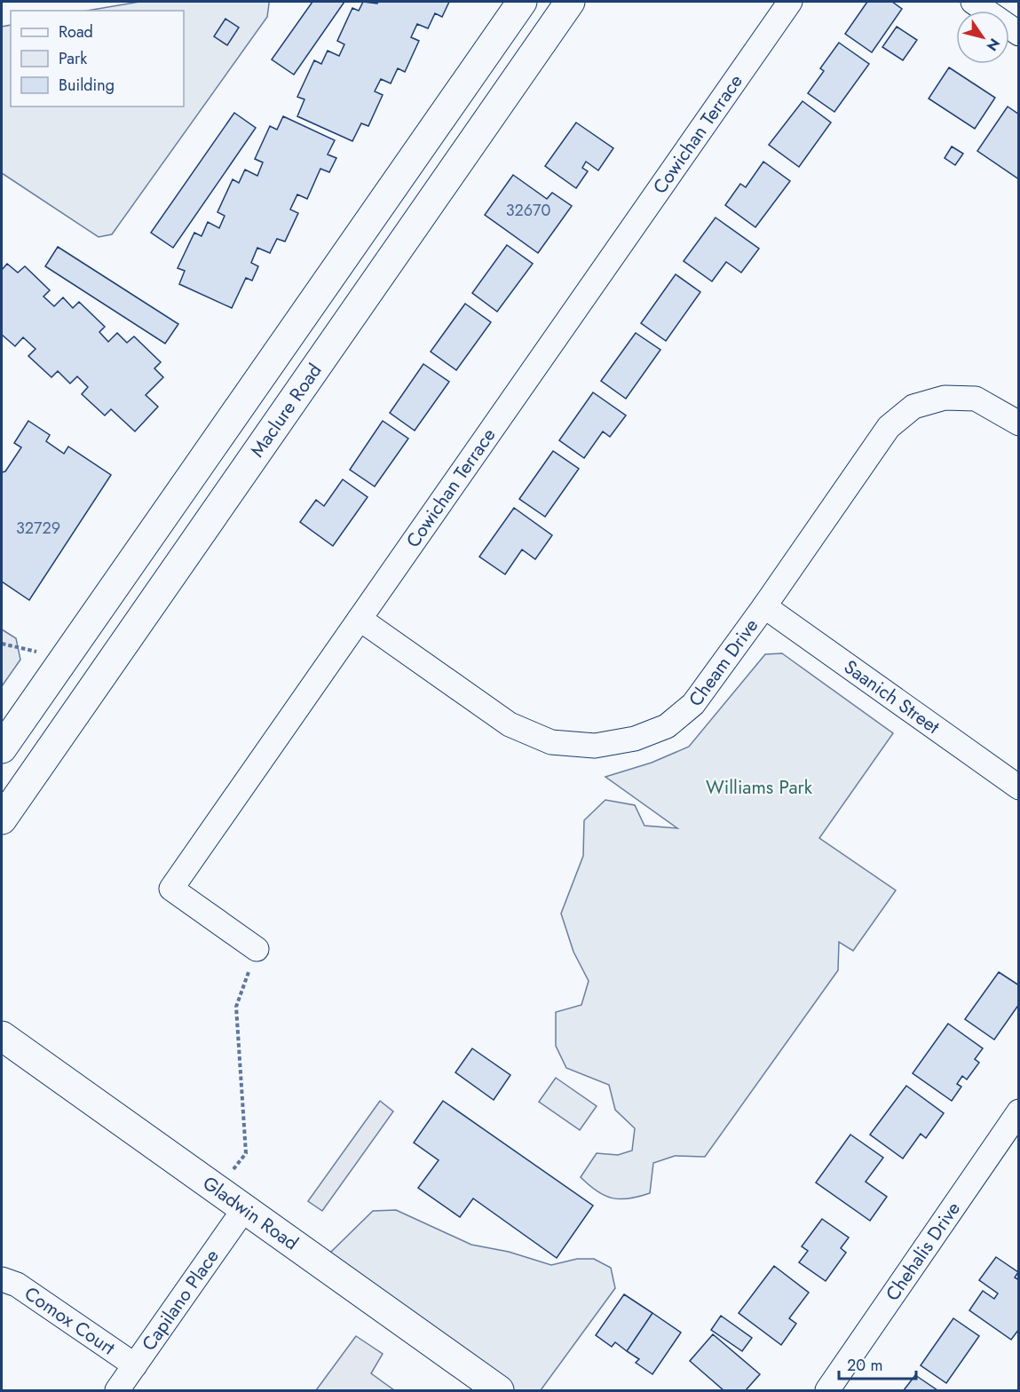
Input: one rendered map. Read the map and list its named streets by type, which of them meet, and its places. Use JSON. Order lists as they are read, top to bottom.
{
  "streets": {
    "main road": ["Maclure Road", "Gladwin Road"],
    "street": [
      "Cowichan Terrace",
      "Cheam Drive",
      "Saanich Street",
      "Chehalis Drive",
      "Capilano Place",
      "Comox Court"
    ]
  },
  "crossings": [
    ["Cowichan Terrace", "Cheam Drive"],
    ["Cheam Drive", "Saanich Street"],
    ["Gladwin Road", "Capilano Place"],
    ["Capilano Place", "Comox Court"]
  ],
  "parks": ["Williams Park"],
  "house_numbers": ["32670", "32729"],
  "legend": ["Road", "Park", "Building"],
  "scale_bar": "20 m",
  "north": "bottom right"
}
